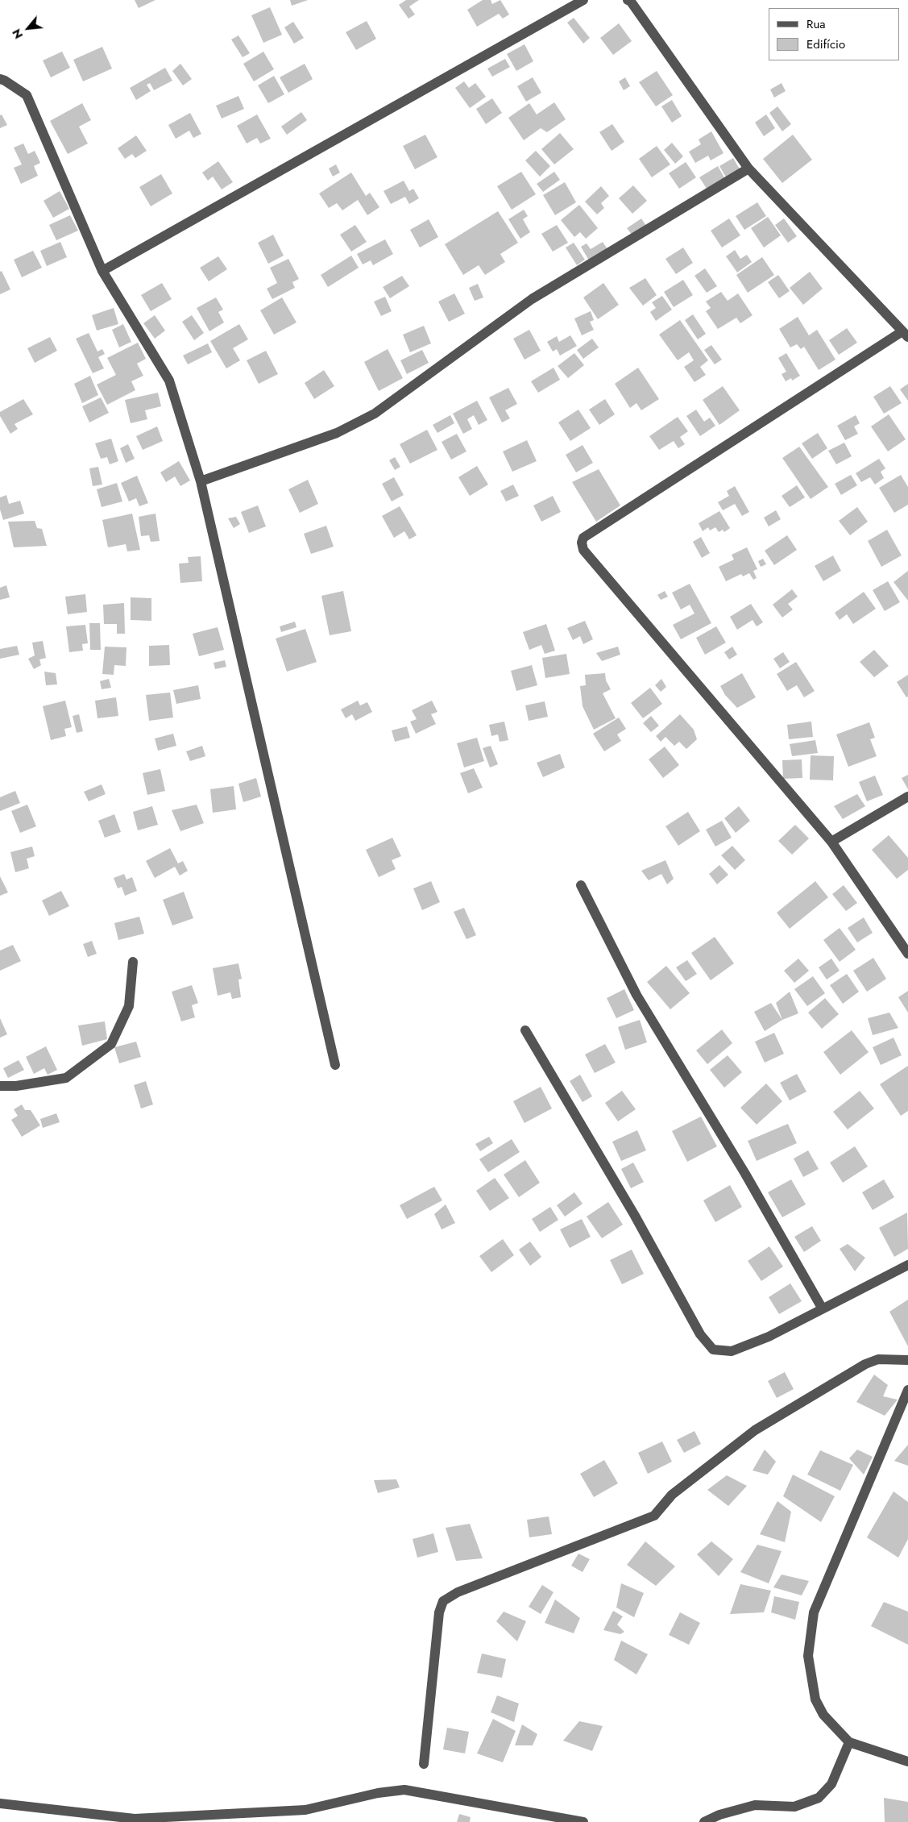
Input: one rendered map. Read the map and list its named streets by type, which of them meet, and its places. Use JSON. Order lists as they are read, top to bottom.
{
  "legend": ["Rua", "Edifício"],
  "north": "bottom left"
}
